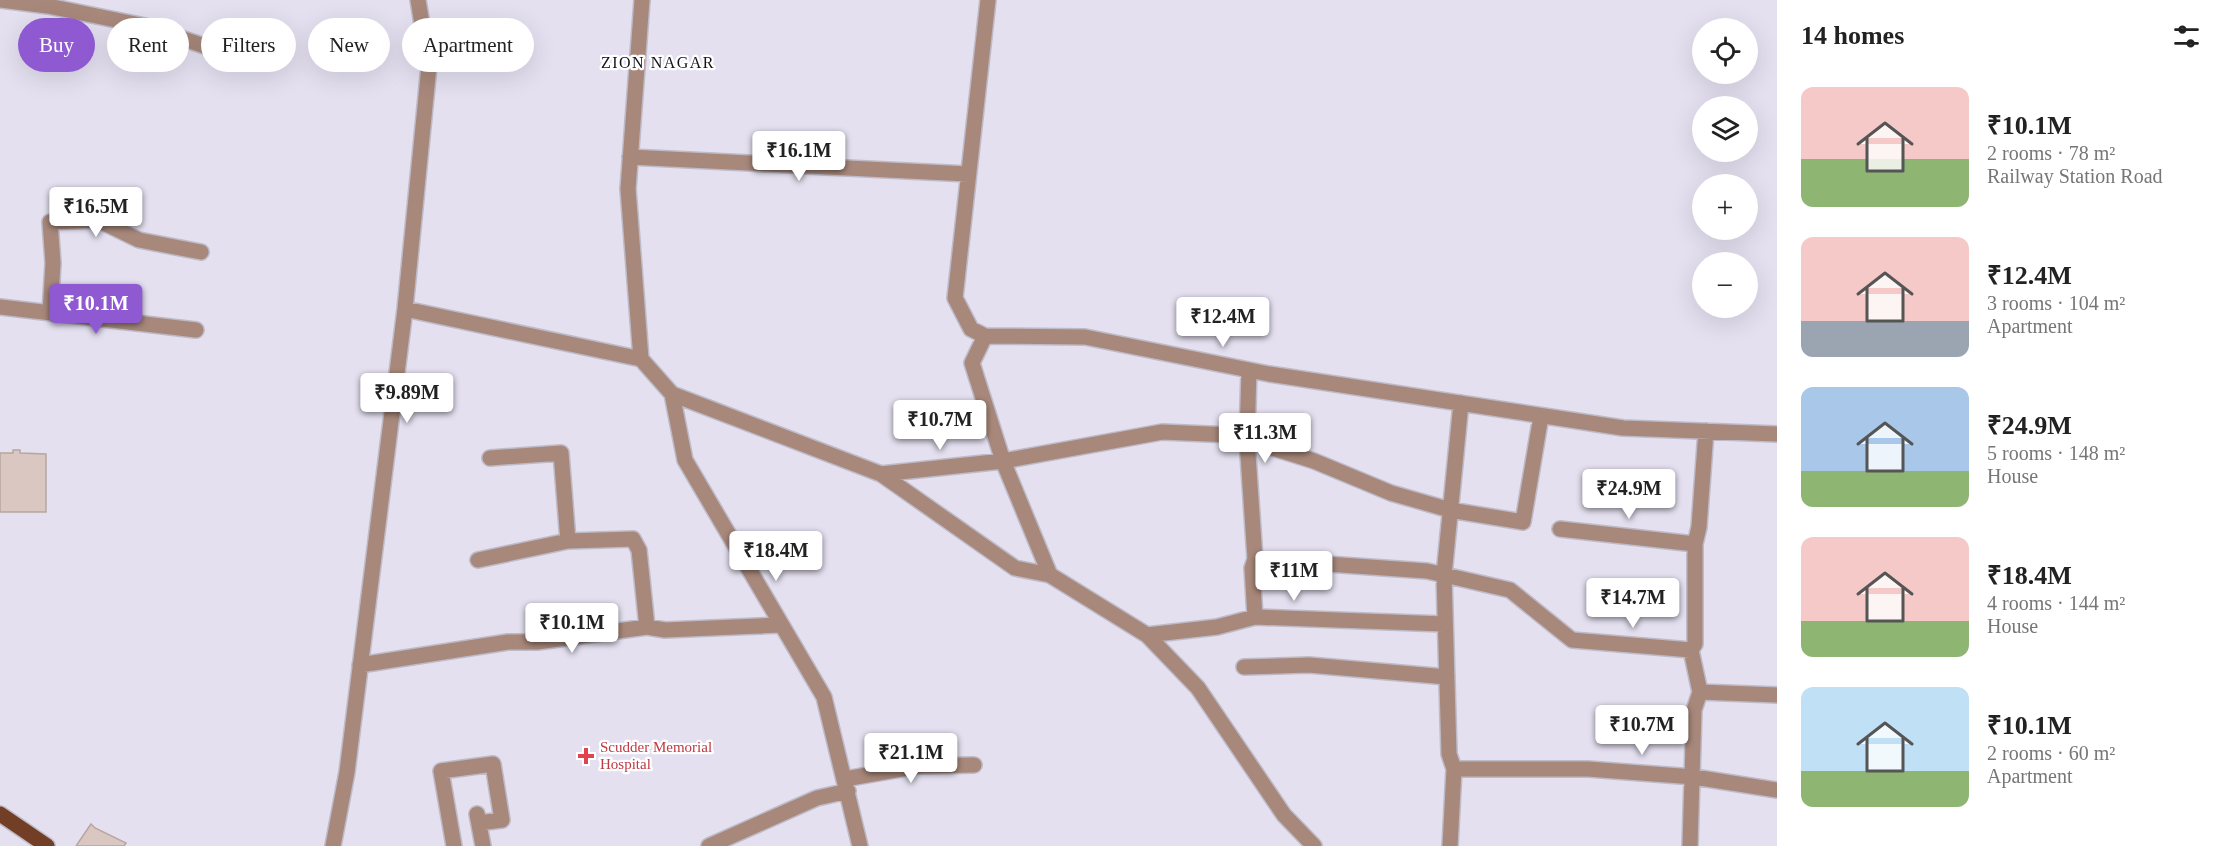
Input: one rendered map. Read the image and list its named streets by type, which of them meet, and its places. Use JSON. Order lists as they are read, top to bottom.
{
  "districts": ["ZION NAGAR"],
  "places": {
    "health": ["Scudder Memorial Hospital"]
  },
  "page": {
    "heading": "14 homes",
    "map_buttons": ["+", "−"],
    "chip": [
      "Buy",
      "Rent",
      "Filters",
      "New",
      "Apartment"
    ],
    "list": [
      {
        "name": "₹10.1M",
        "note": "2 rooms · 78 m² · Railway Station Road"
      },
      {
        "name": "₹12.4M",
        "note": "3 rooms · 104 m² · Apartment"
      },
      {
        "name": "₹24.9M",
        "note": "5 rooms · 148 m² · House"
      },
      {
        "name": "₹18.4M",
        "note": "4 rooms · 144 m² · House"
      },
      {
        "name": "₹10.1M",
        "note": "2 rooms · 60 m² · Apartment"
      }
    ],
    "price": [
      "₹16.1M",
      "₹16.5M",
      "₹10.1M",
      "₹12.4M",
      "₹9.89M",
      "₹10.7M",
      "₹11.3M",
      "₹24.9M",
      "₹18.4M",
      "₹11M",
      "₹14.7M",
      "₹10.1M",
      "₹10.7M",
      "₹21.1M"
    ]
  }
}
